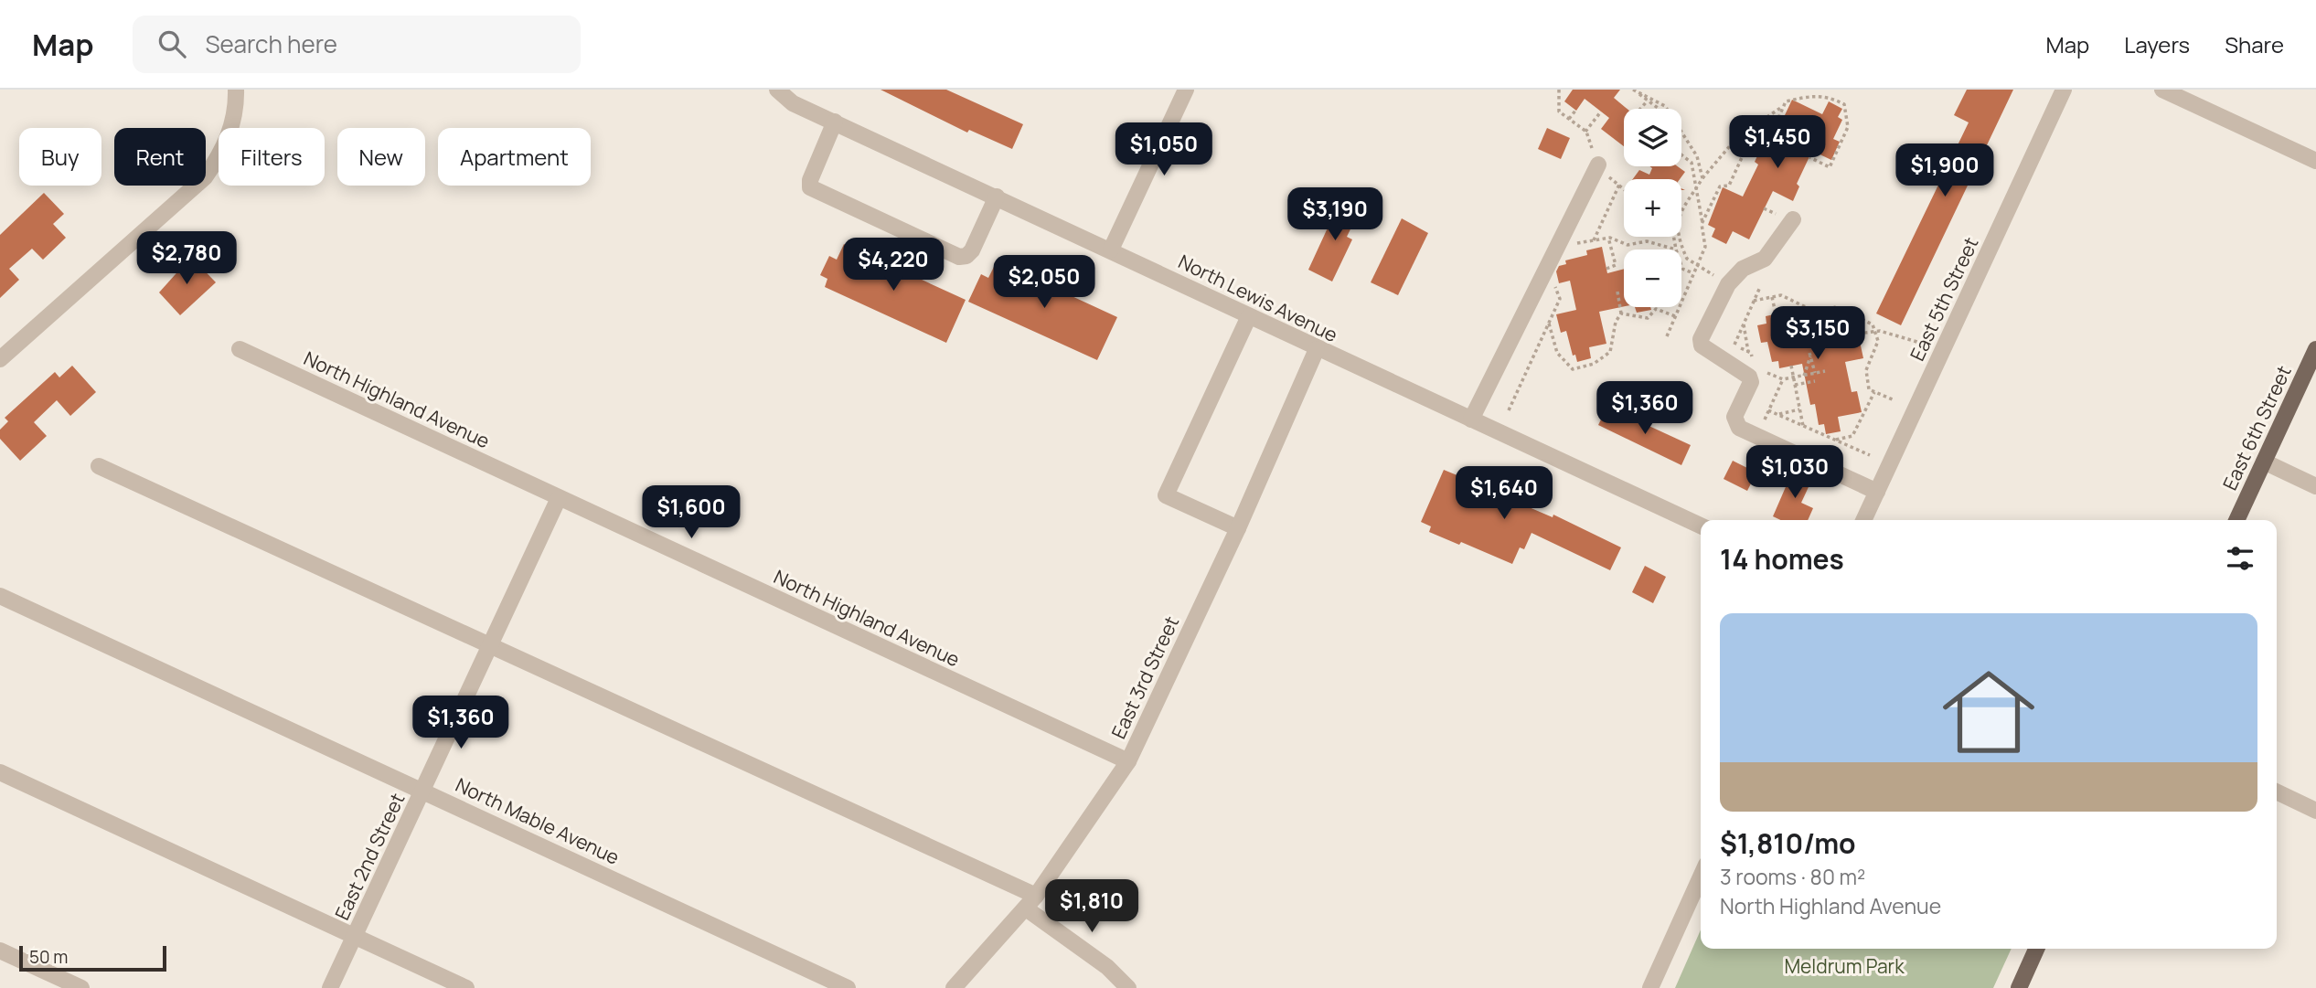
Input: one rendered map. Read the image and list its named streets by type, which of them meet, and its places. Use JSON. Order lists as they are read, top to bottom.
{
  "streets": {
    "main road": ["East 6th Street"],
    "street": [
      "North Lewis Avenue",
      "East 5th Street",
      "North Highland Avenue",
      "East 3rd Street",
      "North Mable Avenue",
      "East 2nd Street"
    ]
  },
  "crossings": [
    ["North Lewis Avenue", "East 3rd Street"],
    ["North Highland Avenue", "East 3rd Street"],
    ["North Highland Avenue", "East 2nd Street"],
    ["North Mable Avenue", "East 2nd Street"]
  ],
  "parks": ["Meldrum Park"],
  "scale_bar": "50 m",
  "page": {
    "header": "Map",
    "search": "Search here",
    "nav": ["Map", "Layers", "Share"],
    "map_buttons": ["+", "−"],
    "price": [
      "$1,450",
      "$1,050",
      "$1,900",
      "$3,190",
      "$2,780",
      "$4,220",
      "$2,050",
      "$3,150",
      "$1,360",
      "$1,030",
      "$1,640",
      "$1,600",
      "$1,360",
      "$1,810"
    ],
    "chip": [
      "Buy",
      "Rent",
      "Filters",
      "New",
      "Apartment"
    ],
    "heading": "14 homes",
    "list": [
      {
        "name": "$1,810/mo",
        "note": "3 rooms · 80 m² · North Highland Avenue"
      }
    ],
    "scale": "50 m"
  }
}
